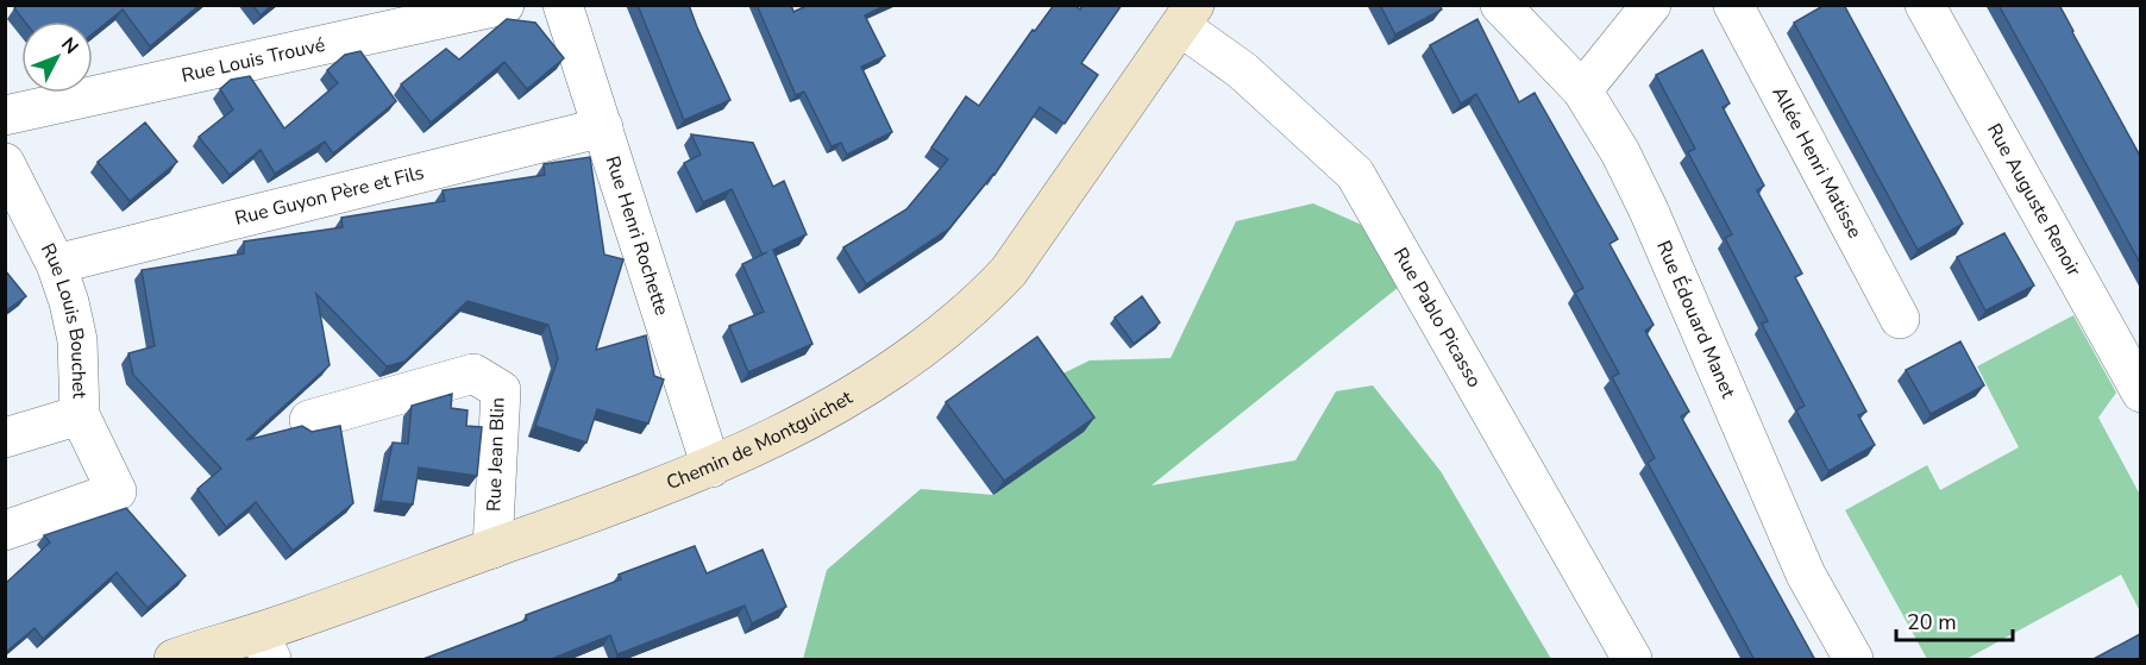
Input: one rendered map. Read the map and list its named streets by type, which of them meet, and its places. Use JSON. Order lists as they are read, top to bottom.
{
  "streets": {
    "street": [
      "Rue Louis Trouvé",
      "Allée Henri Matisse",
      "Rue Guyon Père et Fils",
      "Rue Auguste Renoir",
      "Rue Henri Rochette",
      "Rue Pablo Picasso",
      "Rue Édouard Manet",
      "Rue Louis Bouchet",
      "Chemin de Montguichet",
      "Rue Jean Blin"
    ]
  },
  "crossings": [
    ["Rue Guyon Père et Fils", "Rue Henri Rochette"],
    ["Rue Guyon Père et Fils", "Rue Louis Bouchet"],
    ["Rue Henri Rochette", "Chemin de Montguichet"],
    ["Rue Pablo Picasso", "Chemin de Montguichet"],
    ["Chemin de Montguichet", "Rue Jean Blin"]
  ],
  "scale_bar": "20 m",
  "north": "top right"
}
